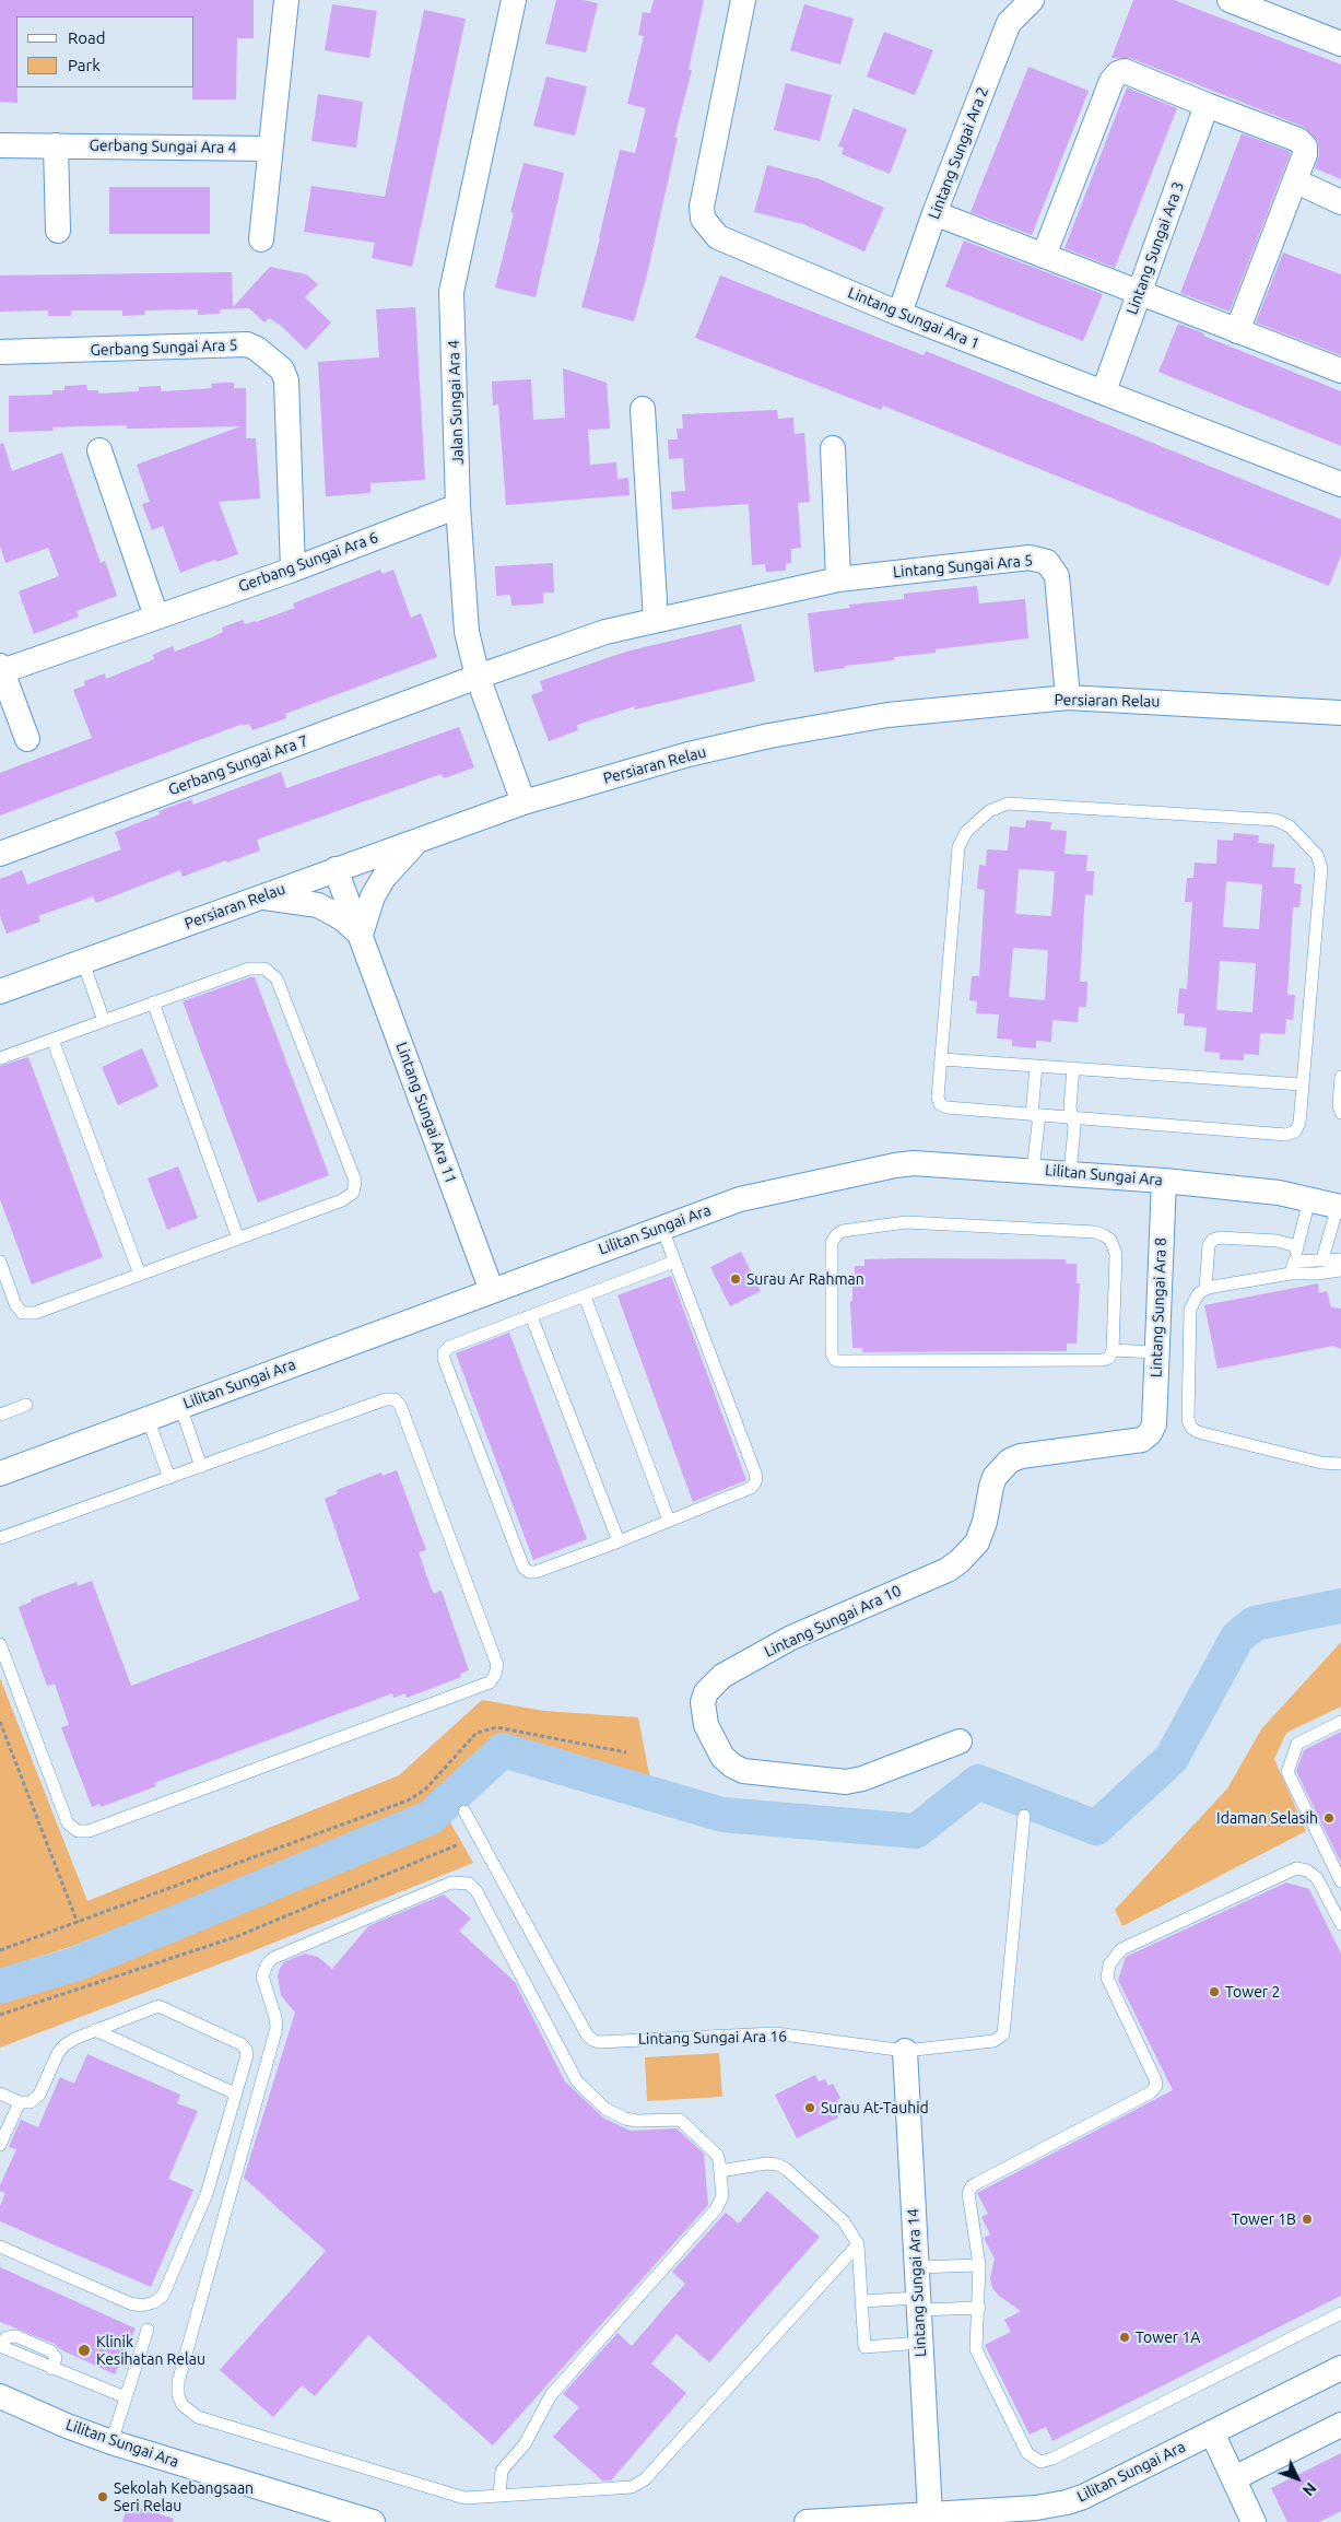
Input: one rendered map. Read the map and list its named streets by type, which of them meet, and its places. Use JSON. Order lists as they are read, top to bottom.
{
  "streets": {
    "street": [
      "Gerbang Sungai Ara 4",
      "Lintang Sungai Ara 2",
      "Lintang Sungai Ara 3",
      "Lintang Sungai Ara 1",
      "Gerbang Sungai Ara 5",
      "Jalan Sungai Ara 4",
      "Gerbang Sungai Ara 6",
      "Lintang Sungai Ara 5",
      "Persiaran Relau",
      "Gerbang Sungai Ara 7",
      "Lintang Sungai Ara 11",
      "Lilitan Sungai Ara",
      "Lintang Sungai Ara 8",
      "Lintang Sungai Ara 10",
      "Lintang Sungai Ara 14"
    ],
    "lane": ["Lintang Sungai Ara 16"]
  },
  "crossings": [
    ["Lintang Sungai Ara 2", "Lintang Sungai Ara 1"],
    ["Lintang Sungai Ara 3", "Lintang Sungai Ara 1"],
    ["Gerbang Sungai Ara 5", "Gerbang Sungai Ara 6"],
    ["Jalan Sungai Ara 4", "Gerbang Sungai Ara 6"],
    ["Jalan Sungai Ara 4", "Lintang Sungai Ara 5"],
    ["Jalan Sungai Ara 4", "Persiaran Relau"],
    ["Jalan Sungai Ara 4", "Gerbang Sungai Ara 7"],
    ["Lintang Sungai Ara 5", "Persiaran Relau"],
    ["Lintang Sungai Ara 5", "Gerbang Sungai Ara 7"],
    ["Persiaran Relau", "Lintang Sungai Ara 11"],
    ["Lintang Sungai Ara 11", "Lilitan Sungai Ara"],
    ["Lilitan Sungai Ara", "Lintang Sungai Ara 8"],
    ["Lilitan Sungai Ara", "Lintang Sungai Ara 14"],
    ["Lintang Sungai Ara 8", "Lintang Sungai Ara 10"],
    ["Lintang Sungai Ara 16", "Lintang Sungai Ara 14"]
  ],
  "places": [
    "Surau Ar Rahman",
    "Idaman Selasih",
    "Tower 2",
    "Surau At-Tauhid",
    "Tower 1B",
    "Tower 1A",
    "Klinik Kesihatan Relau",
    "Sekolah Kebangsaan Seri Relau"
  ],
  "legend": ["Road", "Park"],
  "north": "bottom right"
}
